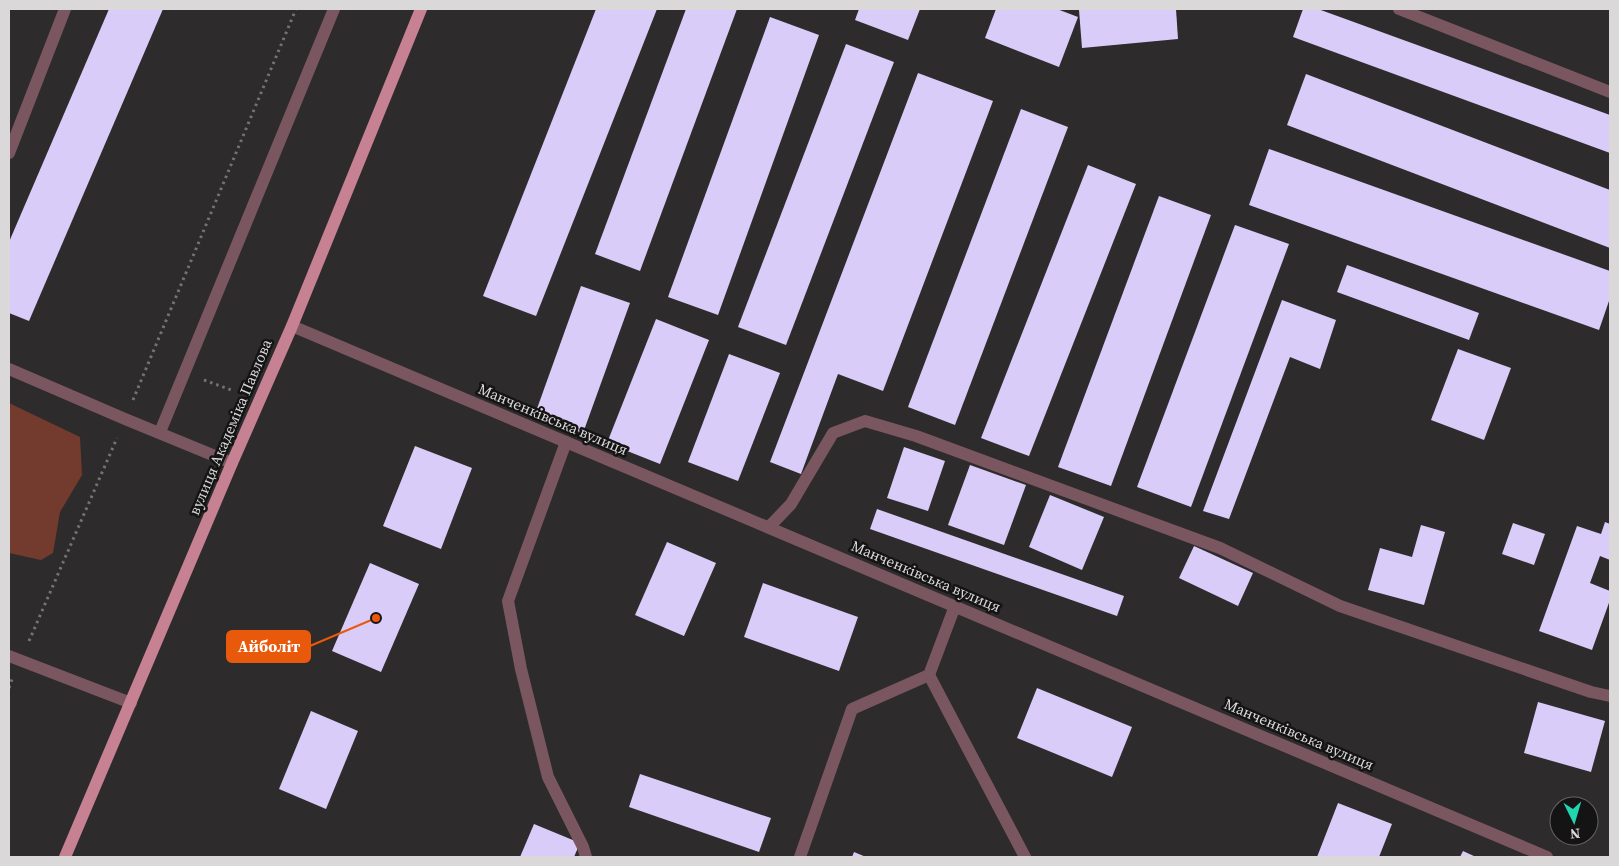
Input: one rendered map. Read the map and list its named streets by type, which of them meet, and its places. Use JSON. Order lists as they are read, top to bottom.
{
  "streets": {
    "main road": ["вулиця Академіка Павлова"],
    "street": ["Манченківська вулиця"]
  },
  "crossings": [
    ["Манченківська вулиця", "вулиця Академіка Павлова"]
  ],
  "places": ["Айболіт"],
  "north": "bottom"
}
